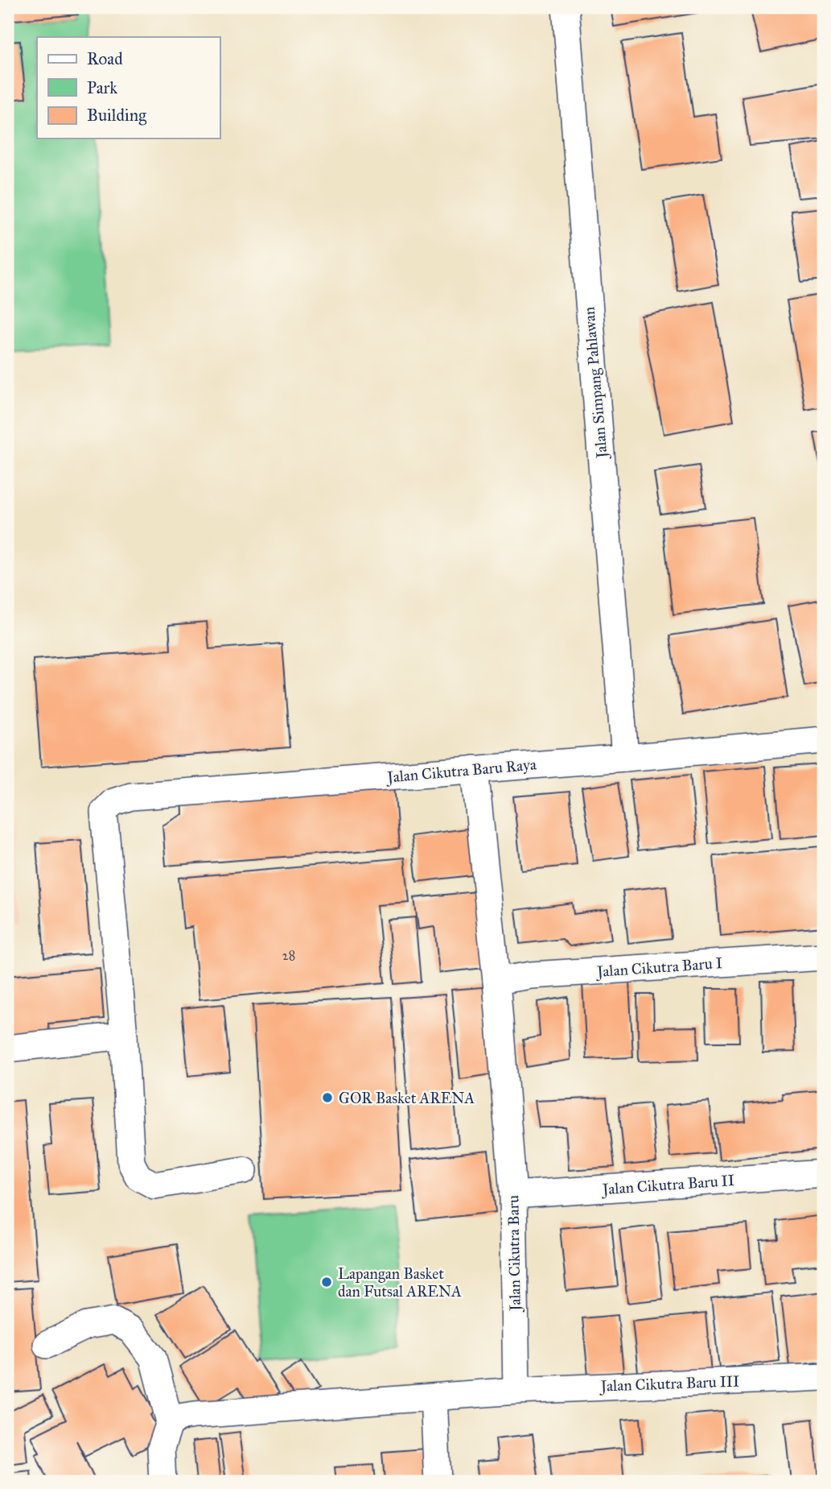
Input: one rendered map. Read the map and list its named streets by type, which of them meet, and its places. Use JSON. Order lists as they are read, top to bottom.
{
  "streets": {
    "street": [
      "Jalan Simpang Pahlawan",
      "Jalan Cikutra Baru Raya",
      "Jalan Cikutra Baru I",
      "Jalan Cikutra Baru II",
      "Jalan Cikutra Baru",
      "Jalan Cikutra Baru III"
    ]
  },
  "crossings": [
    ["Jalan Simpang Pahlawan", "Jalan Cikutra Baru Raya"],
    ["Jalan Cikutra Baru Raya", "Jalan Cikutra Baru"],
    ["Jalan Cikutra Baru I", "Jalan Cikutra Baru"],
    ["Jalan Cikutra Baru II", "Jalan Cikutra Baru"],
    ["Jalan Cikutra Baru", "Jalan Cikutra Baru III"]
  ],
  "places": ["GOR Basket ARENA", "Lapangan Basket dan Futsal ARENA"],
  "house_numbers": ["28"],
  "legend": ["Road", "Park", "Building"]
}
